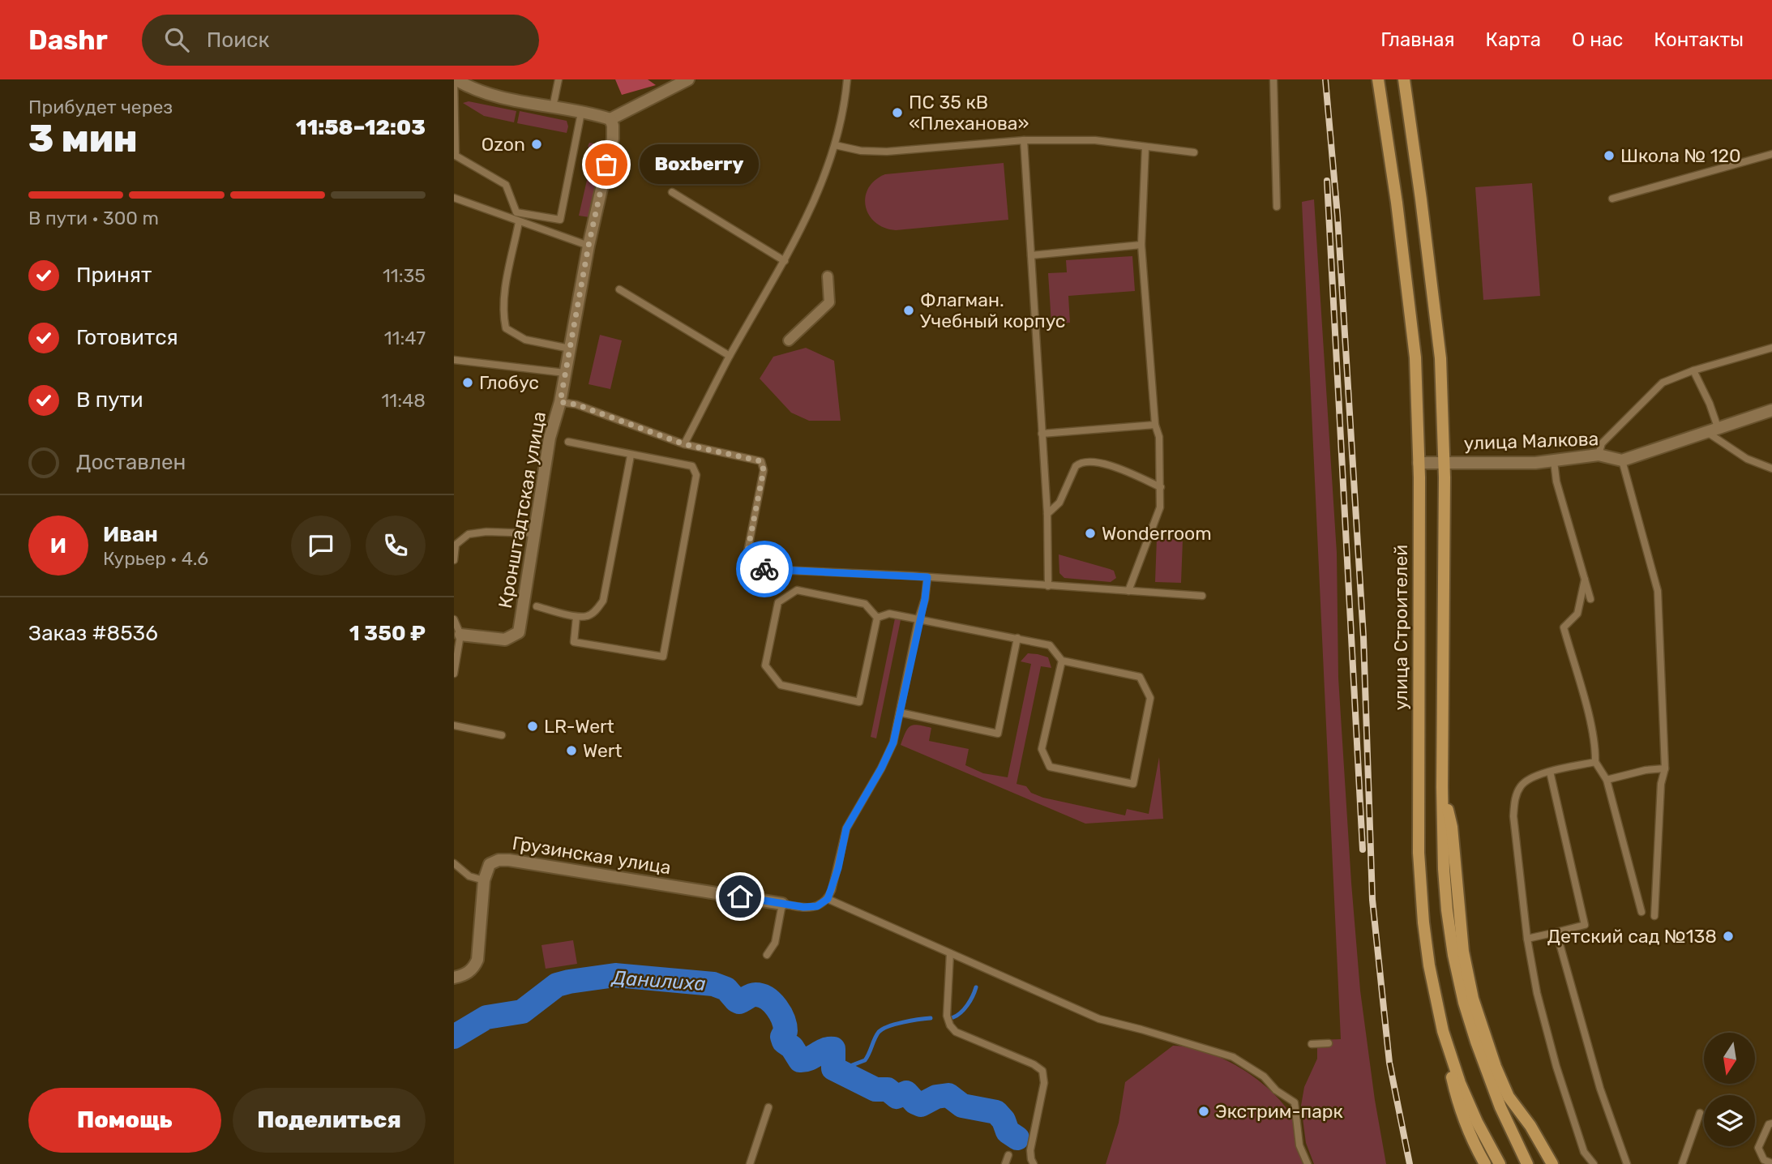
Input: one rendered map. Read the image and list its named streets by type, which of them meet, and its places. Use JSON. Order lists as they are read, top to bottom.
{
  "streets": {
    "main road": ["улица Строителей"],
    "street": ["улица Малкова", "Кронштадтская улица", "Грузинская улица"]
  },
  "crossings": [
    ["улица Малкова", "улица Строителей"]
  ],
  "water": ["Данилиха"],
  "places": [
    "ПС 35 кВ «Плеханова»",
    "Ozon",
    "Школа № 120",
    "Boxberry",
    "Флагман. Учебный корпус",
    "Глобус",
    "Wonderroom",
    "LR-Wert",
    "Wert",
    "Детский сад №138",
    "Экстрим-парк"
  ],
  "north": "bottom",
  "page": {
    "header": "Dashr",
    "search": "Поиск",
    "nav": [
      "Главная",
      "Карта",
      "О нас",
      "Контакты"
    ],
    "heading": ["3 мин", "Прибудет через", "11:58–12:03"],
    "panel": [
      "Иван",
      "Курьер · 4.6",
      "Заказ #8536",
      "1 350 ₽"
    ],
    "bubble": "Boxberry",
    "bar": "В пути · 300 m",
    "list": [
      ["Принят", "11:35"],
      ["Готовится", "11:47"],
      ["В пути", "11:48"],
      "Доставлен"
    ],
    "round": "И",
    "buttons": ["Помощь", "Поделиться"]
  }
}
